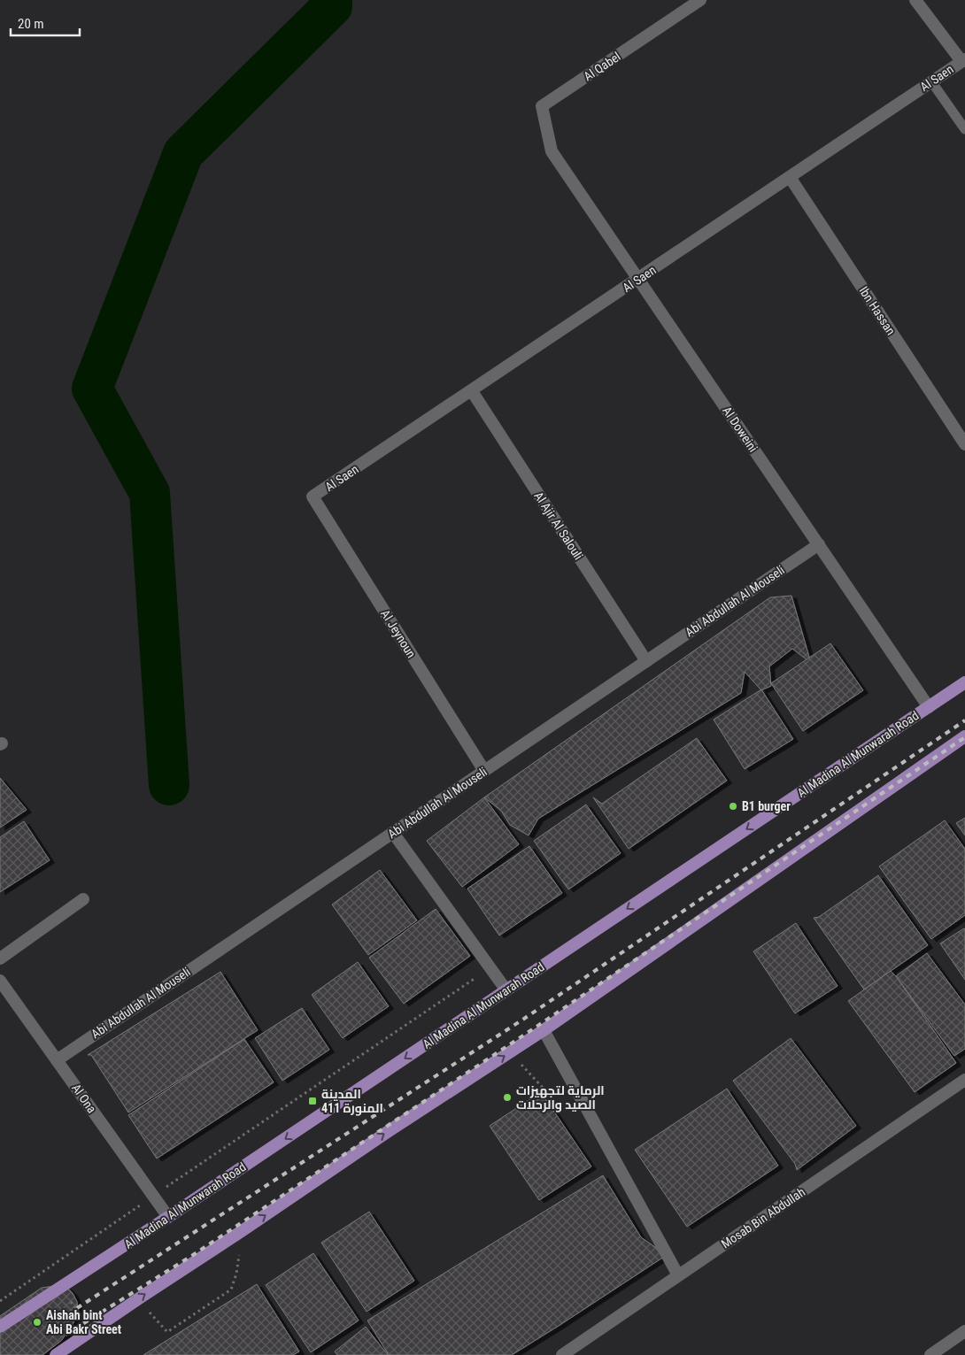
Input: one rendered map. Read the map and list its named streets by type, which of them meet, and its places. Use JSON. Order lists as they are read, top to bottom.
{
  "streets": {
    "main road": ["Al Madina Al Munwarah Road"],
    "street": [
      "Al Qabel",
      "Al Saen",
      "Ibn Hassan",
      "Al Doweini",
      "Al Ajir Al Salouli",
      "Abi Abdullah Al Mouseli",
      "Al Jeynoun",
      "Al Ona",
      "Mosab Bin Abdullah"
    ]
  },
  "crossings": [
    ["Al Qabel", "Al Doweini"],
    ["Al Saen", "Ibn Hassan"],
    ["Al Saen", "Al Doweini"],
    ["Al Saen", "Al Ajir Al Salouli"],
    ["Al Saen", "Al Jeynoun"],
    ["Al Doweini", "Abi Abdullah Al Mouseli"],
    ["Al Doweini", "Al Madina Al Munwarah Road"],
    ["Al Ajir Al Salouli", "Abi Abdullah Al Mouseli"],
    ["Abi Abdullah Al Mouseli", "Al Jeynoun"],
    ["Abi Abdullah Al Mouseli", "Al Ona"],
    ["Al Madina Al Munwarah Road", "Al Ona"]
  ],
  "places": {
    "other": ["B1 burger", "الرماية لتجهيزات الصيد والرحلات", "Aishah bint Abi Bakr Street"],
    "transit": ["المدينة المنورة 411"]
  },
  "scale_bar": "20 m"
}
